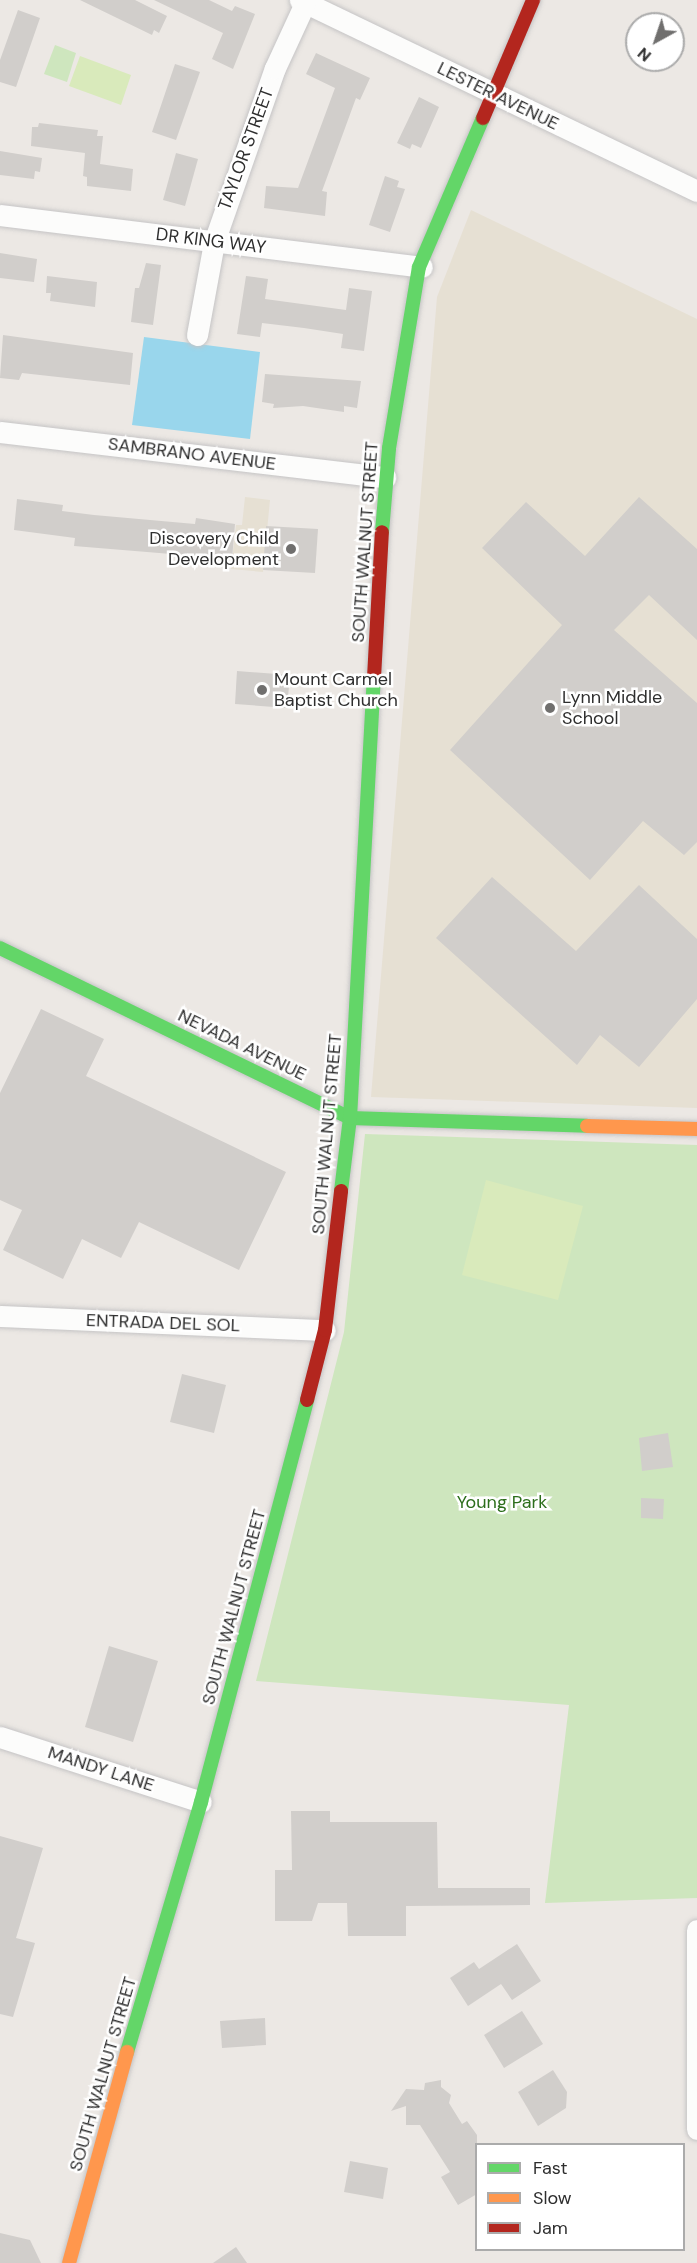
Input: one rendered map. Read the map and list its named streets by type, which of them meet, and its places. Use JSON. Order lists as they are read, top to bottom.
{
  "streets": {
    "street": [
      "LESTER AVENUE",
      "TAYLOR STREET",
      "DR KING WAY",
      "SAMBRANO AVENUE",
      "SOUTH WALNUT STREET",
      "NEVADA AVENUE",
      "ENTRADA DEL SOL",
      "MANDY LANE"
    ]
  },
  "crossings": [
    ["LESTER AVENUE", "TAYLOR STREET"],
    ["LESTER AVENUE", "SOUTH WALNUT STREET"],
    ["TAYLOR STREET", "DR KING WAY"],
    ["DR KING WAY", "SOUTH WALNUT STREET"],
    ["SAMBRANO AVENUE", "SOUTH WALNUT STREET"],
    ["SOUTH WALNUT STREET", "NEVADA AVENUE"],
    ["SOUTH WALNUT STREET", "ENTRADA DEL SOL"],
    ["SOUTH WALNUT STREET", "MANDY LANE"]
  ],
  "parks": ["Young Park"],
  "places": ["Discovery Child Development", "Mount Carmel Baptist Church", "Lynn Middle School"],
  "legend": ["Fast", "Slow", "Jam"],
  "north": "bottom left"
}
